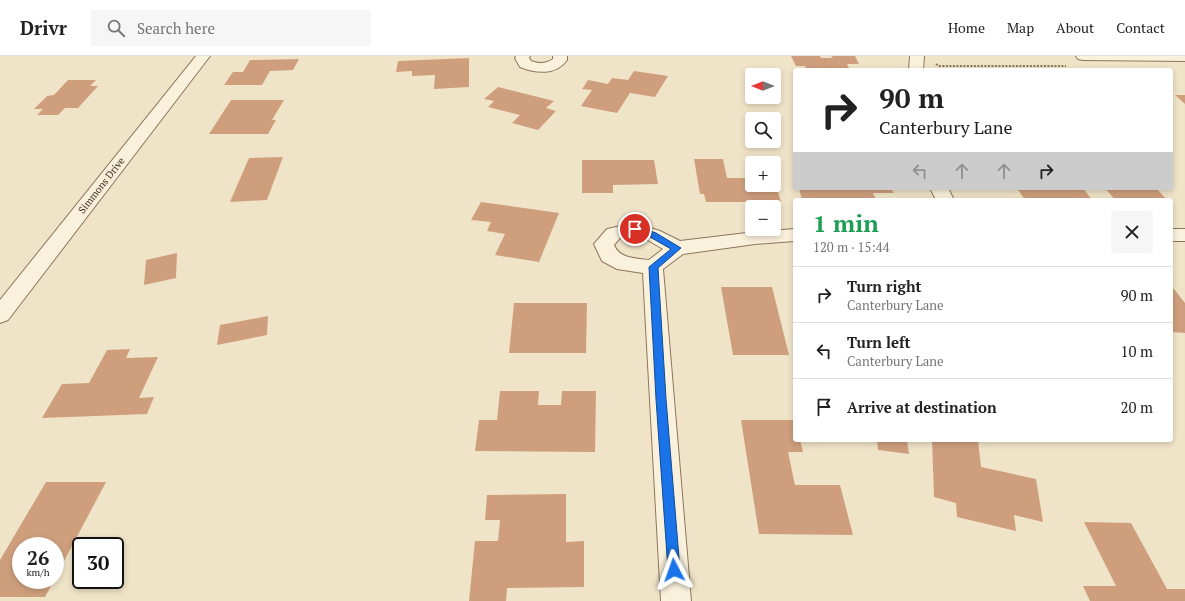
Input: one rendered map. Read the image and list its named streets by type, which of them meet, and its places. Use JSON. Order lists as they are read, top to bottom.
{
  "streets": {
    "street": ["Simmons Drive"]
  },
  "north": "left",
  "page": {
    "header": "Drivr",
    "search": "Search here",
    "nav": [
      "Home",
      "Map",
      "About",
      "Contact"
    ],
    "map_buttons": ["+", "−"],
    "turn": ["90 m", "Canterbury Lane"],
    "heading": ["1 min", "120 m · 15:44"],
    "list": [
      {
        "name": "Turn right",
        "note": "Canterbury Lane",
        "value": "90 m"
      },
      {
        "name": "Turn left",
        "note": "Canterbury Lane",
        "value": "10 m"
      },
      {
        "name": "Arrive at destination",
        "value": "20 m"
      }
    ],
    "speed": "26 km/h",
    "limit": "30"
  }
}
